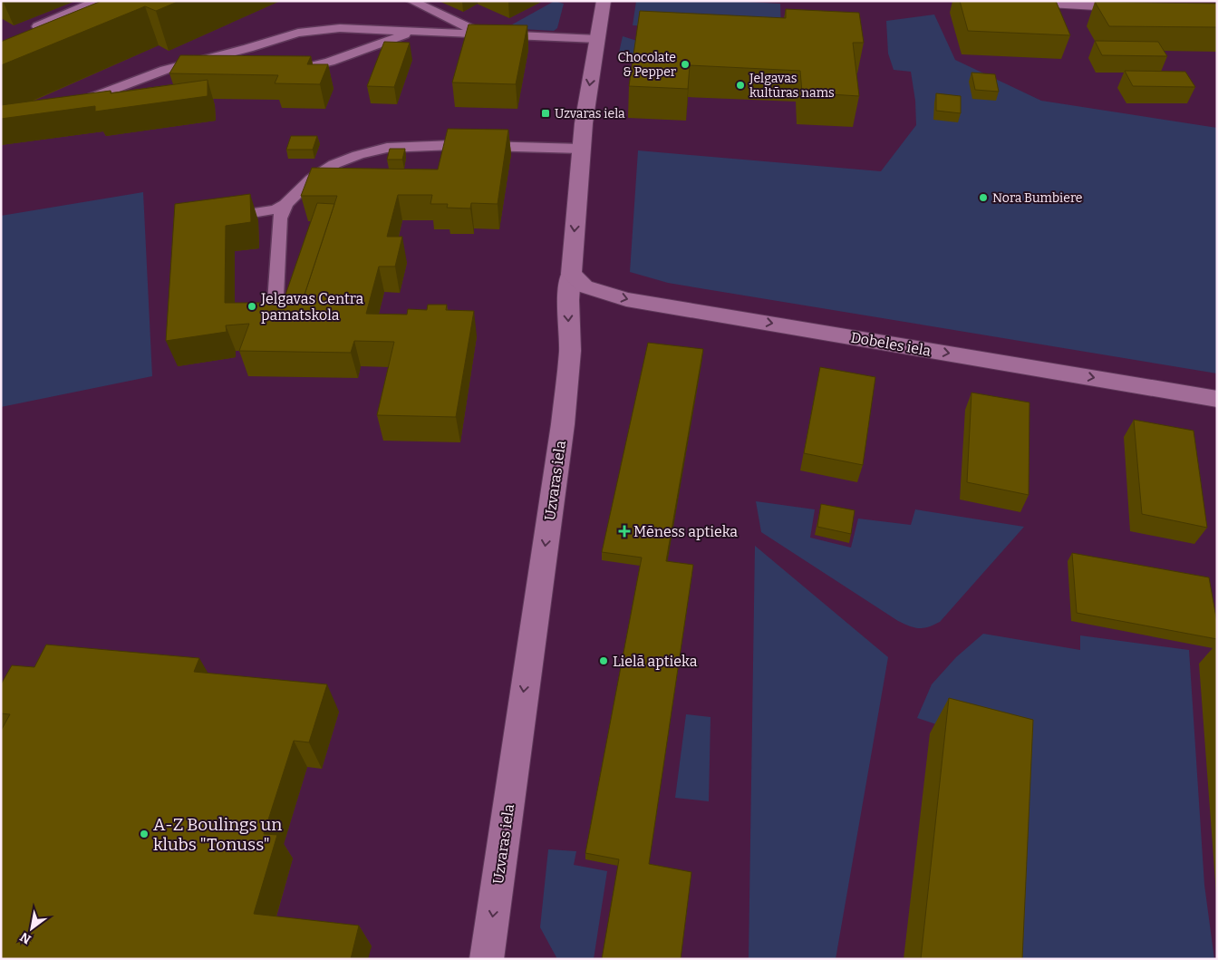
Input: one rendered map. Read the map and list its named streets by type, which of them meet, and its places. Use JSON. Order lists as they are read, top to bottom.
{
  "streets": {
    "main road": ["Dobeles iela", "Uzvaras iela"]
  },
  "crossings": [
    ["Dobeles iela", "Uzvaras iela"]
  ],
  "one_way": ["Dobeles iela", "Uzvaras iela"],
  "places": {
    "other": [
      "Chocolate & Pepper",
      "Jelgavas kultūras nams",
      "Nora Bumbiere",
      "Jelgavas Centra pamatskola",
      "Lielā aptieka",
      "A-Z Boulings un klubs \"Tonuss\""
    ],
    "transit": ["Uzvaras iela"],
    "health": ["Mēness aptieka"]
  },
  "north": "bottom left"
}
